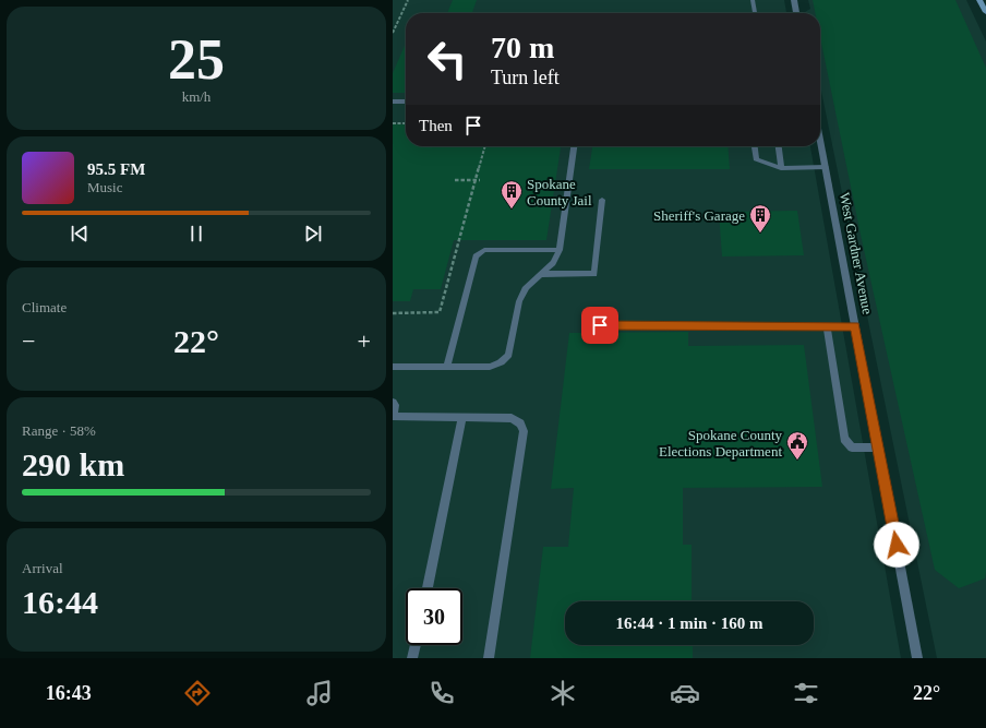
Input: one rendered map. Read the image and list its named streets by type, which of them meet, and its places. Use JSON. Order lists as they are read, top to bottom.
{
  "streets": {
    "street": ["West Gardner Avenue"]
  },
  "places": {
    "building": ["Spokane County Jail", "Sheriff's Garage"],
    "public building": ["Spokane County Elections Department"]
  },
  "page": {
    "tile": [
      ["25", "km/h"],
      "Climate",
      ["Range · 58%", "290 km"],
      ["Arrival", "16:44"]
    ],
    "turn": ["70 m", "Turn left"],
    "then": "Then",
    "song": ["95.5 FM", "Music"],
    "heat": ["−", "22°", "+"],
    "limit": "30",
    "trip": "16:44 · 1 min · 160 m",
    "tabs": ["16:43", "22°"]
  }
}
